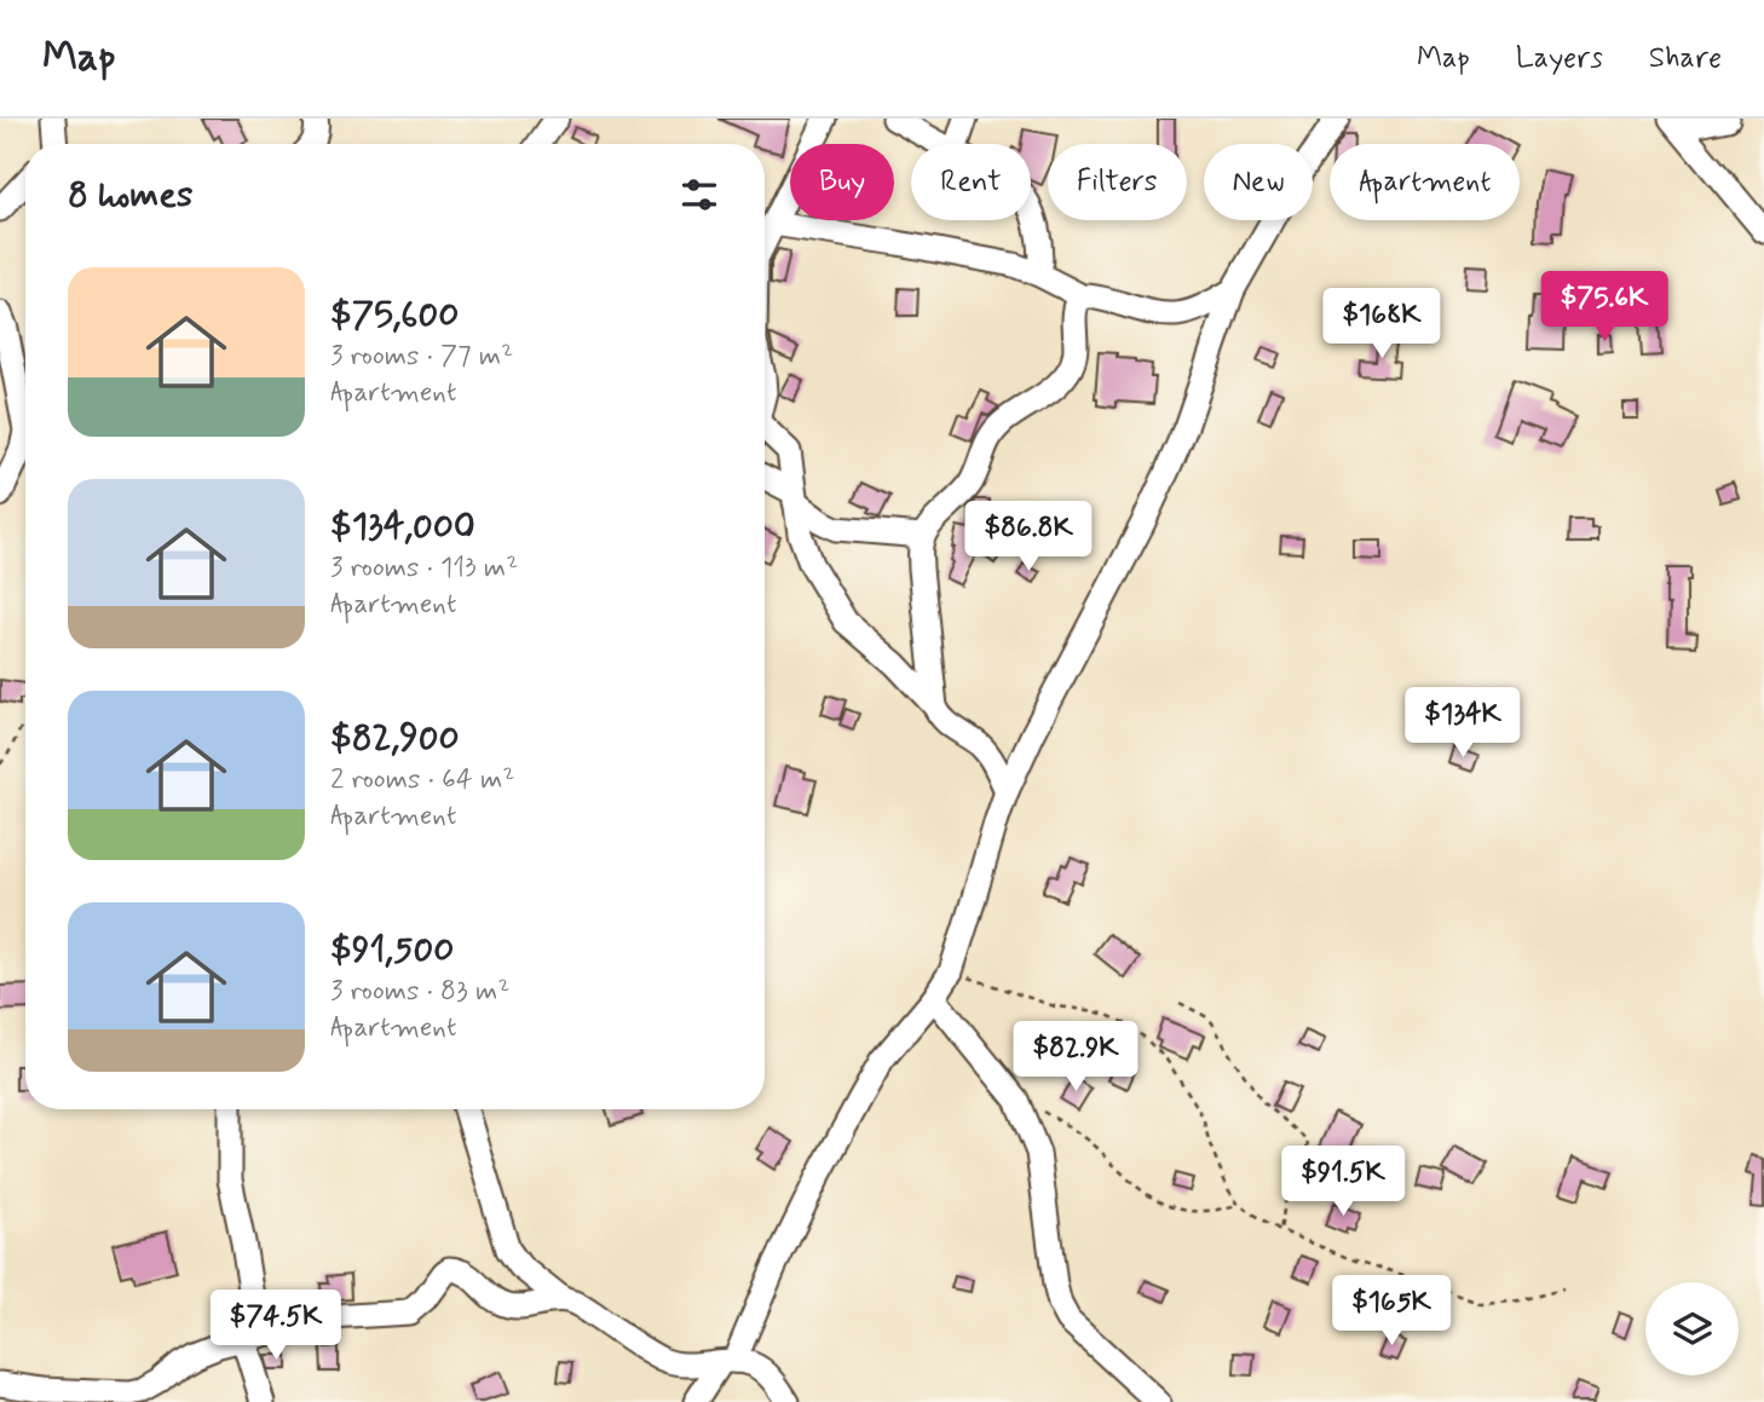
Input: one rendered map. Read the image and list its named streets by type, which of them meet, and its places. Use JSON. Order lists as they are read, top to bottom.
{
  "page": {
    "header": "Map",
    "nav": ["Map", "Layers", "Share"],
    "chip": [
      "Buy",
      "Rent",
      "Filters",
      "New",
      "Apartment"
    ],
    "heading": "8 homes",
    "list": [
      {
        "name": "$75,600",
        "note": "3 rooms · 77 m² · Apartment"
      },
      {
        "name": "$134,000",
        "note": "3 rooms · 113 m² · Apartment"
      },
      {
        "name": "$82,900",
        "note": "2 rooms · 64 m² · Apartment"
      },
      {
        "name": "$91,500",
        "note": "3 rooms · 83 m² · Apartment"
      }
    ],
    "price": [
      "$75.6K",
      "$168K",
      "$86.8K",
      "$134K",
      "$82.9K",
      "$91.5K",
      "$165K",
      "$74.5K"
    ]
  }
}
